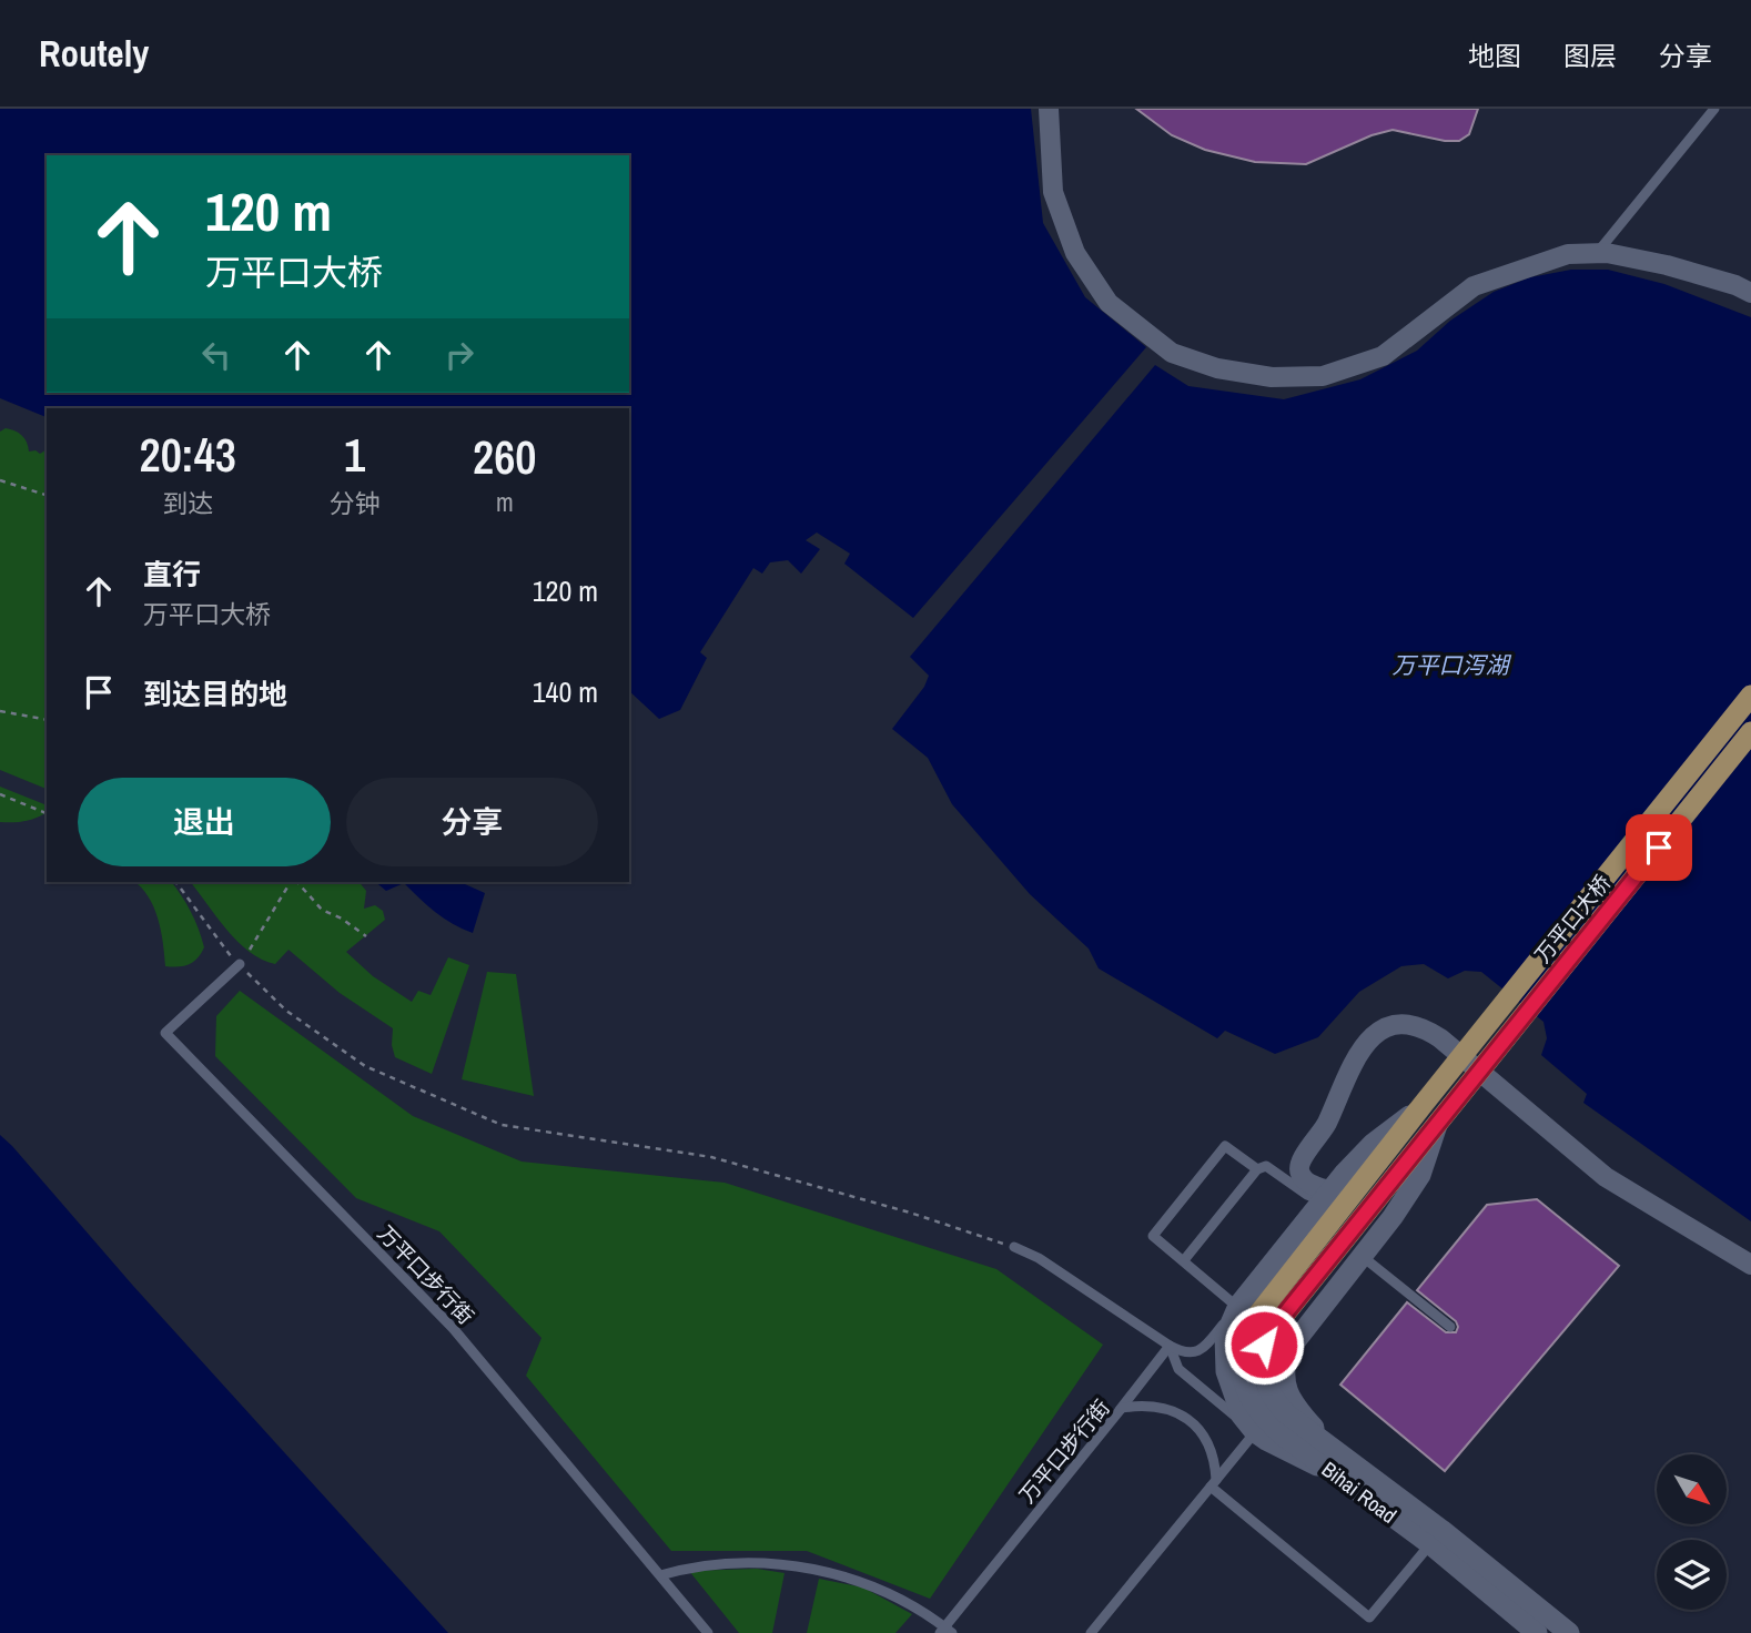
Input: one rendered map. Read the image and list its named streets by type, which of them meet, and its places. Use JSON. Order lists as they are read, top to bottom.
{
  "streets": {
    "main road": ["万平口大桥", "Bihai Road"],
    "lane": ["万平口步行街"]
  },
  "crossings": [
    ["万平口大桥", "Bihai Road"]
  ],
  "water": ["万平口泻湖"],
  "north": "bottom right",
  "page": {
    "header": "Routely",
    "nav": ["地图", "图层", "分享"],
    "turn": ["120 m", "万平口大桥"],
    "eta": [
      "20:43",
      "到达",
      "1",
      "分钟",
      "260",
      "m"
    ],
    "list": [
      {
        "name": "直行",
        "note": "万平口大桥",
        "value": "120 m"
      },
      {
        "name": "到达目的地",
        "value": "140 m"
      }
    ],
    "buttons": ["退出", "分享"]
  }
}
